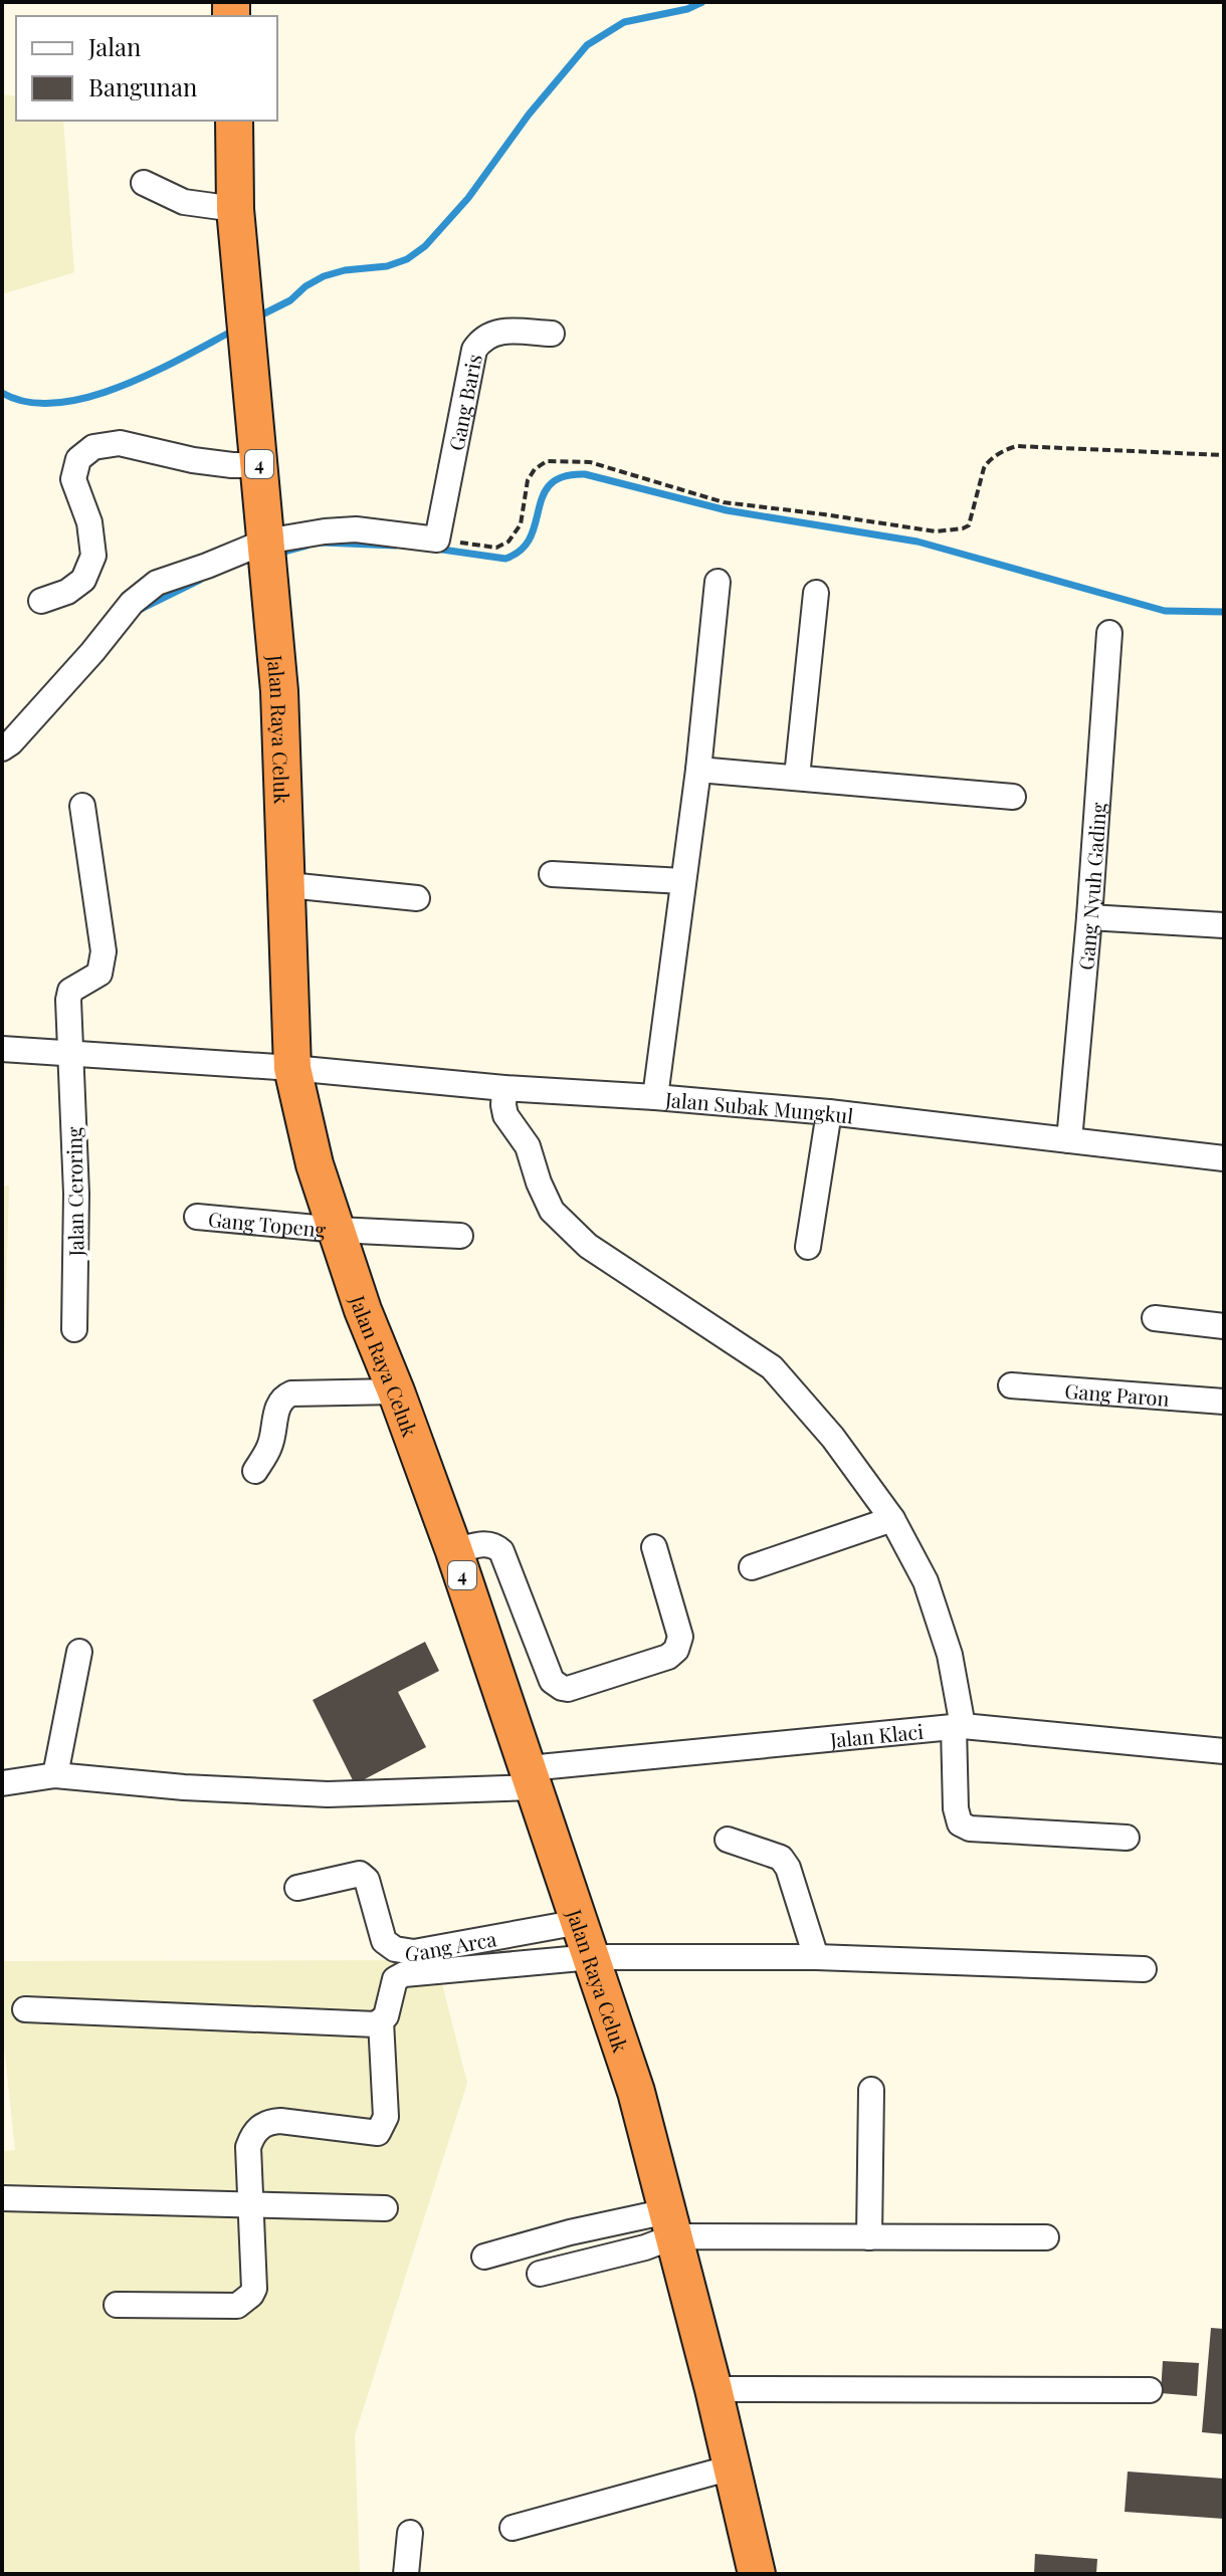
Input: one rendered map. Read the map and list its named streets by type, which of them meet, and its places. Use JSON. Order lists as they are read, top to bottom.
{
  "streets": {
    "highway": ["4", "Jalan Raya Celuk"],
    "street": [
      "Gang Baris",
      "Gang Nyuh Gading",
      "Jalan Subak Mungkul",
      "Jalan Ceroring",
      "Gang Topeng",
      "Gang Paron",
      "Jalan Klaci",
      "Gang Arca"
    ]
  },
  "crossings": [
    ["Jalan Raya Celuk", "Jalan Subak Mungkul"],
    ["Jalan Raya Celuk", "Gang Topeng"],
    ["Jalan Raya Celuk", "Jalan Klaci"],
    ["Jalan Raya Celuk", "Gang Arca"],
    ["Gang Nyuh Gading", "Jalan Subak Mungkul"],
    ["Jalan Subak Mungkul", "Jalan Ceroring"]
  ],
  "legend": ["Jalan", "Bangunan"]
}
